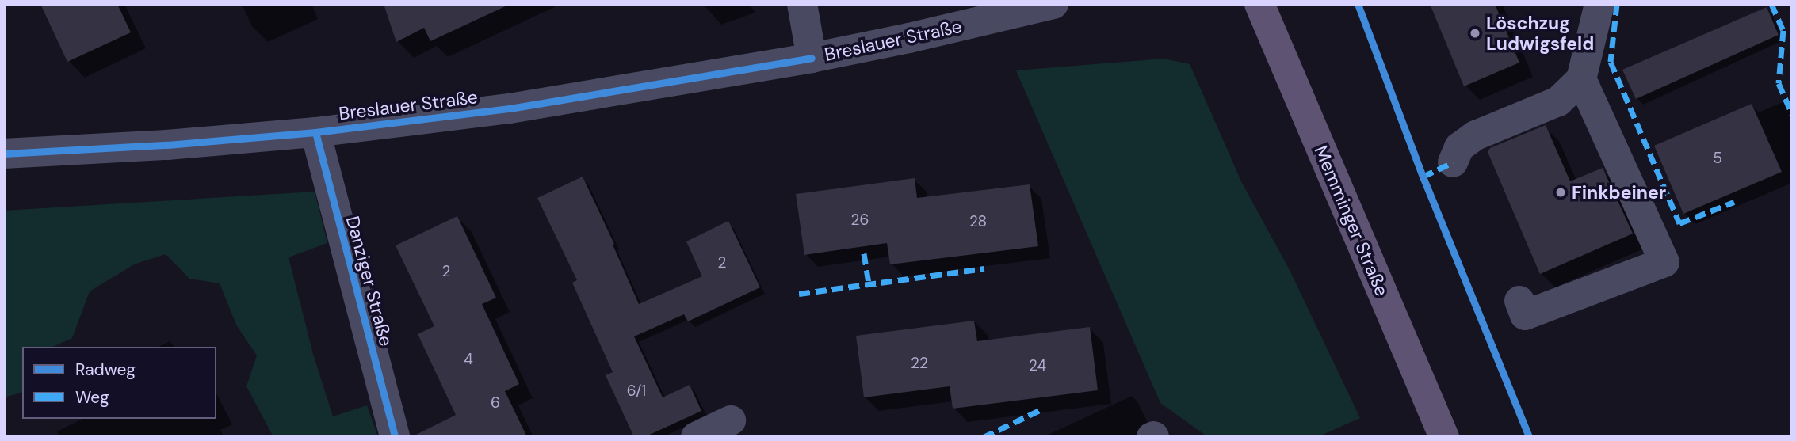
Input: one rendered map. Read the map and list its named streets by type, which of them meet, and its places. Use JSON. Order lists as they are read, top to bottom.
{
  "streets": {
    "main road": ["Memminger Straße"],
    "street": ["Breslauer Straße", "Danziger Straße"]
  },
  "crossings": [
    ["Breslauer Straße", "Danziger Straße"]
  ],
  "places": ["Löschzug Ludwigsfeld", "Finkbeiner"],
  "house_numbers": [
    "5",
    "26",
    "28",
    "2",
    "2",
    "4",
    "22",
    "24",
    "6/1",
    "6"
  ],
  "legend": ["Radweg", "Weg"]
}
